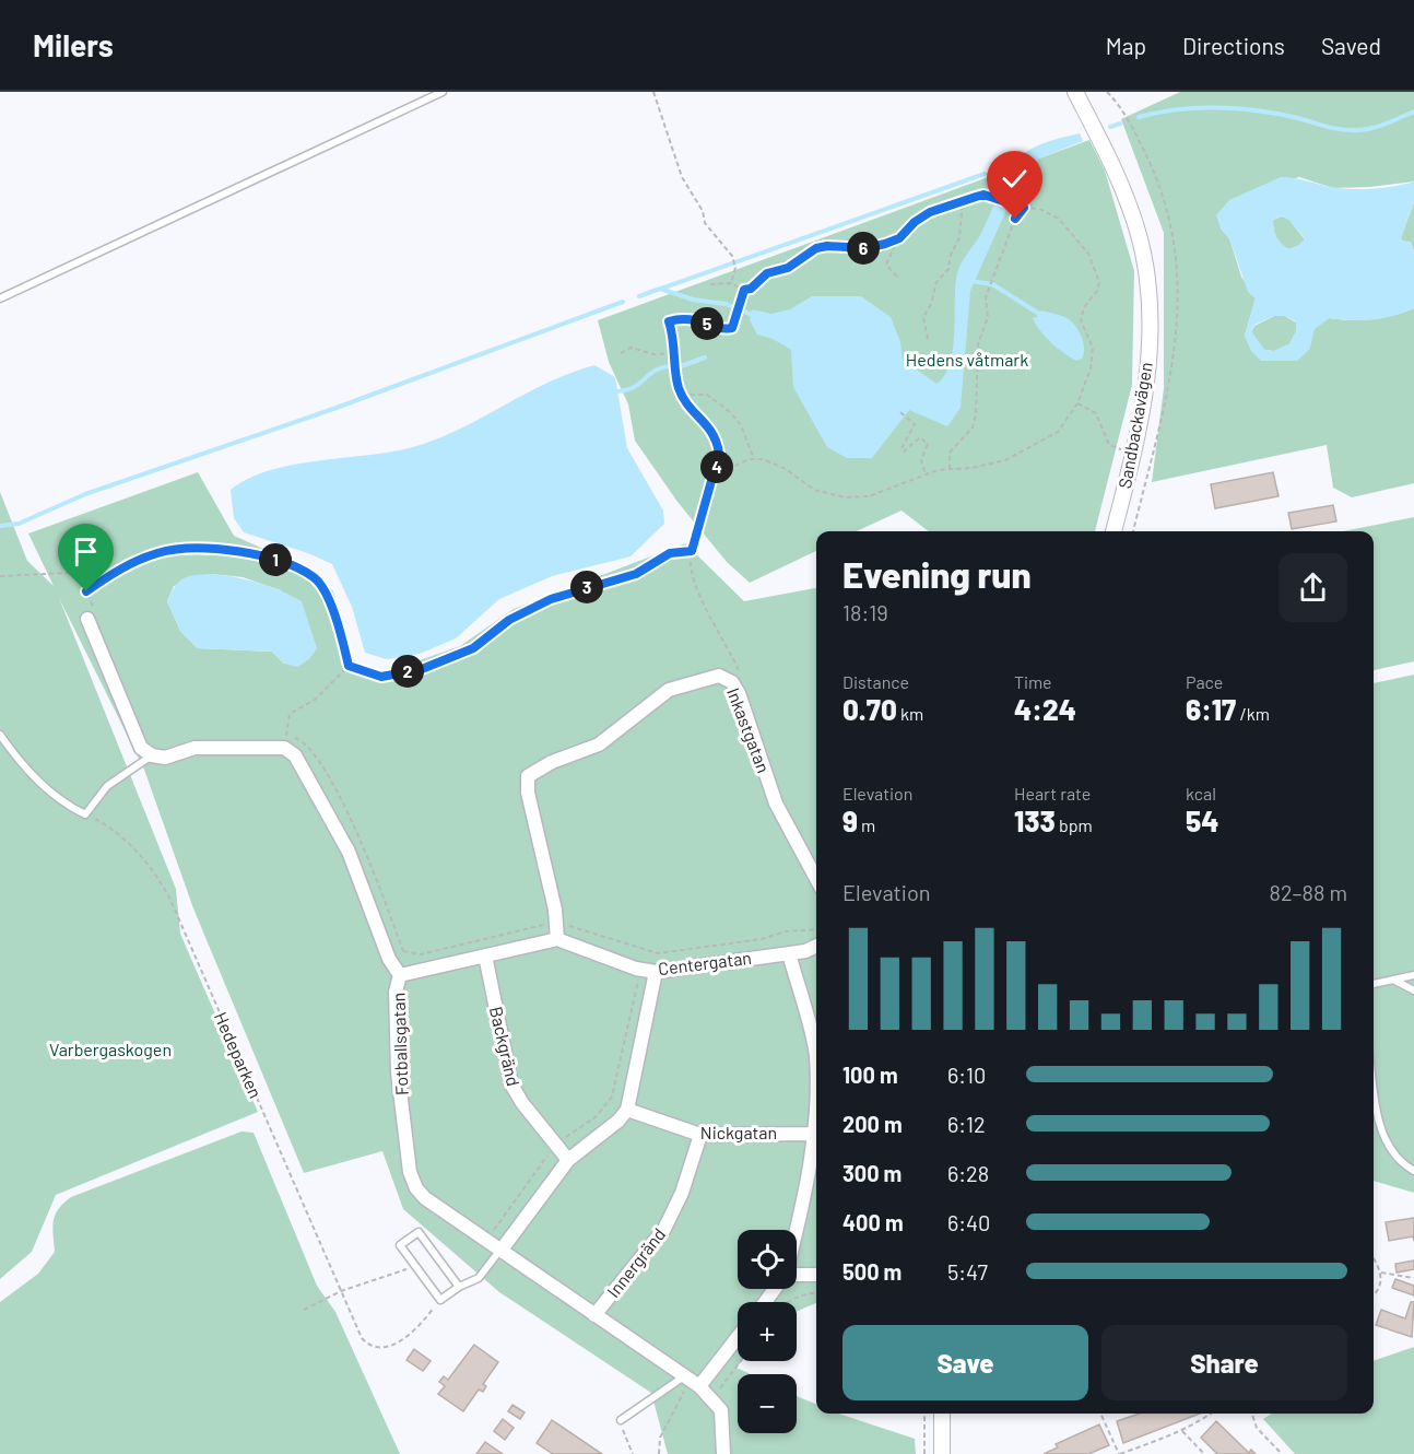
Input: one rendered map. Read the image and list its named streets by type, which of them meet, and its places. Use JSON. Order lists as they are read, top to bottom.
{
  "streets": {
    "street": [
      "Sandbackavägen",
      "Inkastgatan",
      "Centergatan",
      "Fotballsgatan",
      "Backgränd",
      "Nickgatan",
      "Innergränd"
    ],
    "path": ["Hedeparken"]
  },
  "crossings": [
    ["Inkastgatan", "Centergatan"],
    ["Fotballsgatan", "Innergränd"],
    ["Nickgatan", "Innergränd"]
  ],
  "parks": ["Hedens våtmark", "Varbergaskogen"],
  "page": {
    "header": "Milers",
    "nav": ["Map", "Directions", "Saved"],
    "pins": [
      "6",
      "5",
      "4",
      "1",
      "3",
      "2"
    ],
    "heading": ["Evening run", "18:19"],
    "stats": [
      ["Distance", "0.70 km"],
      ["Time", "4:24"],
      ["Pace", "6:17 /km"],
      ["Elevation", "9 m"],
      ["Heart rate", "133 bpm"],
      ["kcal", "54"]
    ],
    "chart": ["Elevation", "82–88 m"],
    "list": [
      {
        "name": "100 m",
        "note": "6:10"
      },
      {
        "name": "200 m",
        "note": "6:12"
      },
      {
        "name": "300 m",
        "note": "6:28"
      },
      {
        "name": "400 m",
        "note": "6:40"
      },
      {
        "name": "500 m",
        "note": "5:47"
      }
    ],
    "map_buttons": ["+", "−"],
    "buttons": ["Save", "Share"]
  }
}
